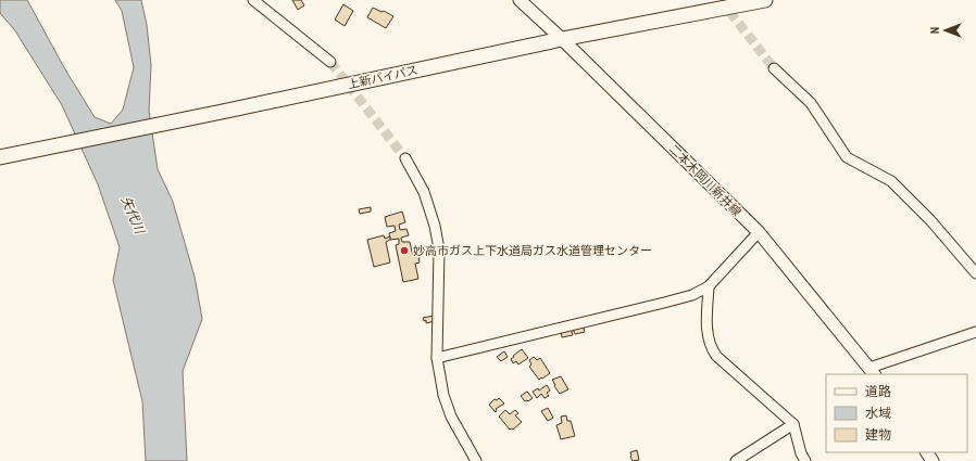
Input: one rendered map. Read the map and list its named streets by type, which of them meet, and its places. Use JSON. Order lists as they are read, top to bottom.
{
  "streets": {
    "highway": ["上新バイパス"],
    "main road": ["二本木岡川新井線"]
  },
  "crossings": [
    ["上新バイパス", "二本木岡川新井線"]
  ],
  "water": ["矢代川"],
  "places": ["妙高市ガス上下水道局ガス水道管理センター"],
  "legend": ["道路", "水域", "建物"],
  "north": "left"
}
